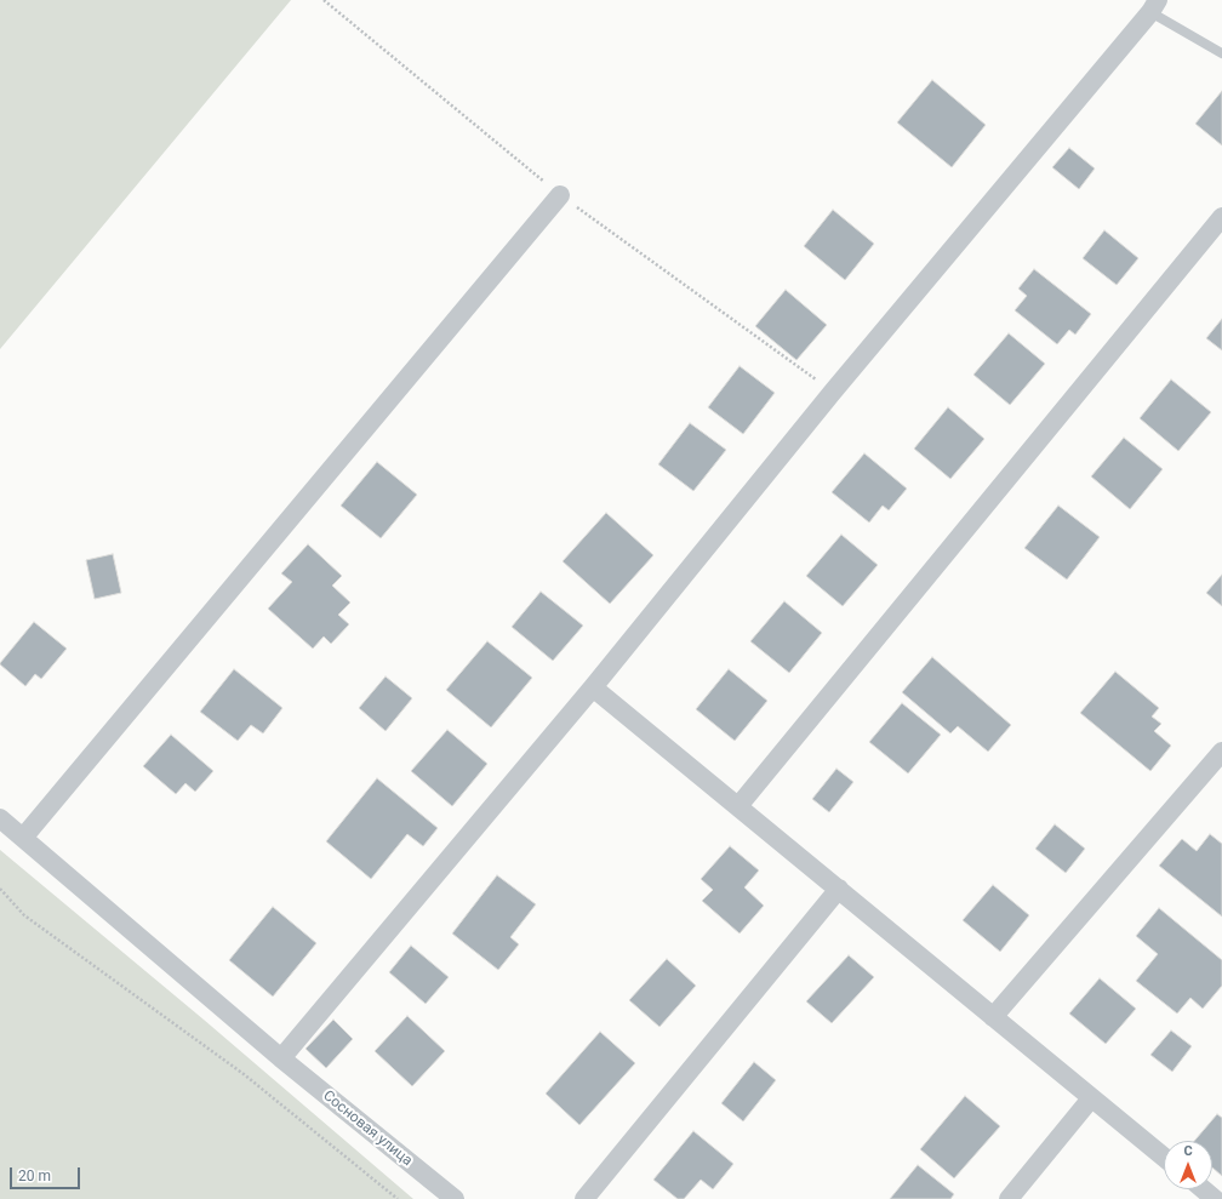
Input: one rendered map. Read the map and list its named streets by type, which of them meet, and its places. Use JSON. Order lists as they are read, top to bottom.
{
  "streets": {
    "street": ["Сосновая улица"]
  },
  "scale_bar": "20 m",
  "north": "top"
}
